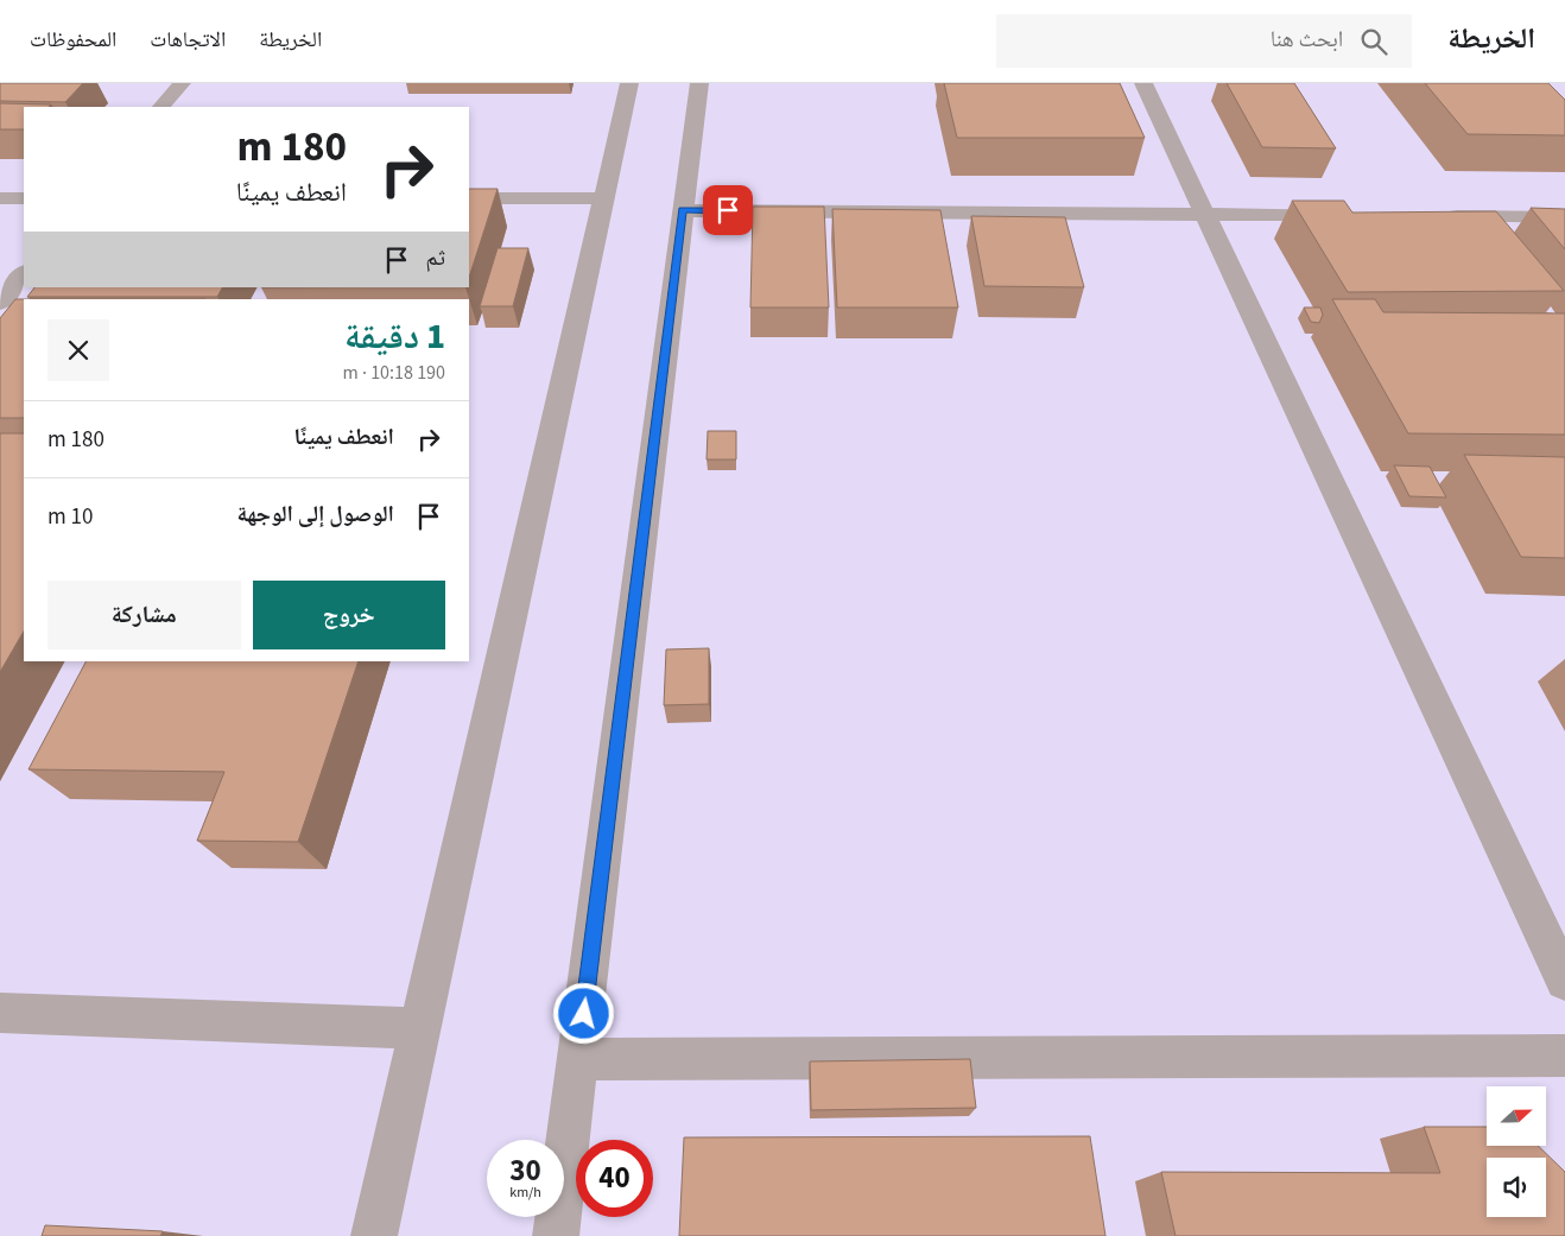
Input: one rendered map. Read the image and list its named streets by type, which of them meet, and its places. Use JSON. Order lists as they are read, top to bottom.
{
  "north": "right",
  "page": {
    "header": "الخريطة",
    "search": "ابحث هنا",
    "nav": ["الخريطة", "الاتجاهات", "المحفوظات"],
    "turn": ["180 m", "انعطف يمينًا"],
    "then": "ثم",
    "heading": ["1 دقيقة", "190 m · 10:18"],
    "list": [
      {
        "name": "انعطف يمينًا",
        "value": "180 m"
      },
      {
        "name": "الوصول إلى الوجهة",
        "value": "10 m"
      }
    ],
    "buttons": ["خروج", "مشاركة"],
    "speed": "30 km/h",
    "limit": "40"
  }
}
